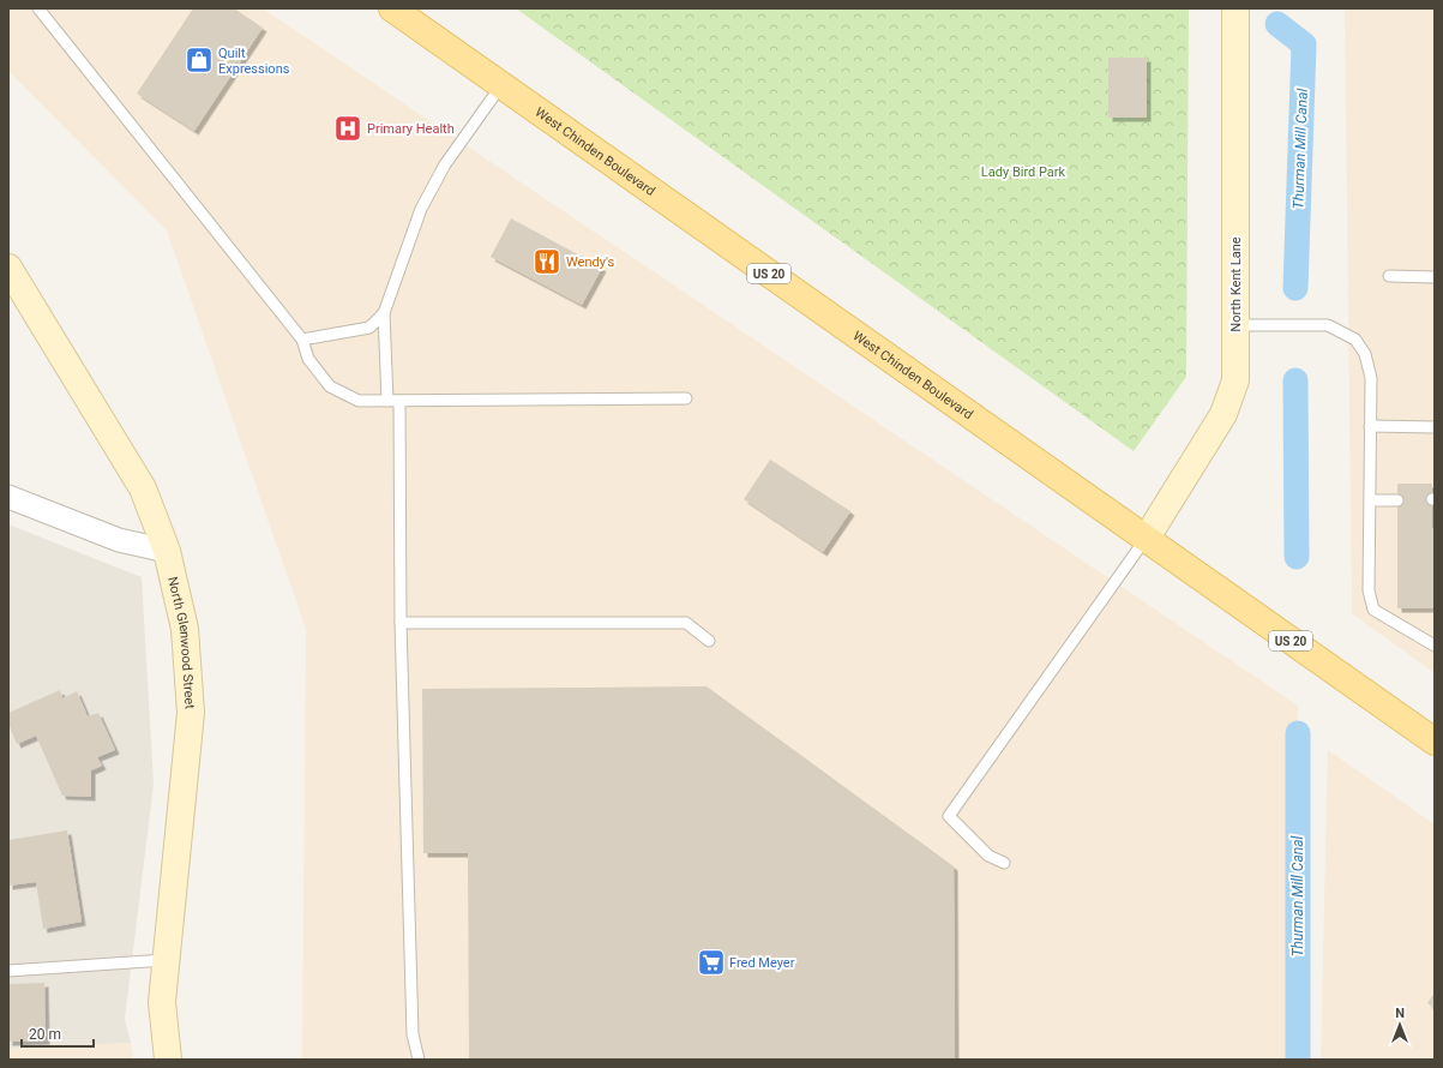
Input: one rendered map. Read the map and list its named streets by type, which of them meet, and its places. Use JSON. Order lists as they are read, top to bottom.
{
  "streets": {
    "main road": [
      "West Chinden Boulevard",
      "US 20",
      "North Kent Lane",
      "North Glenwood Street"
    ]
  },
  "crossings": [
    ["West Chinden Boulevard", "North Kent Lane"]
  ],
  "water": ["Thurman Mill Canal"],
  "parks": ["Lady Bird Park"],
  "places": {
    "shop": ["Quilt Expressions"],
    "hospital": ["Primary Health"],
    "restaurant": ["Wendy's"],
    "supermarket": ["Fred Meyer"]
  },
  "scale_bar": "20 m",
  "north": "top"
}
